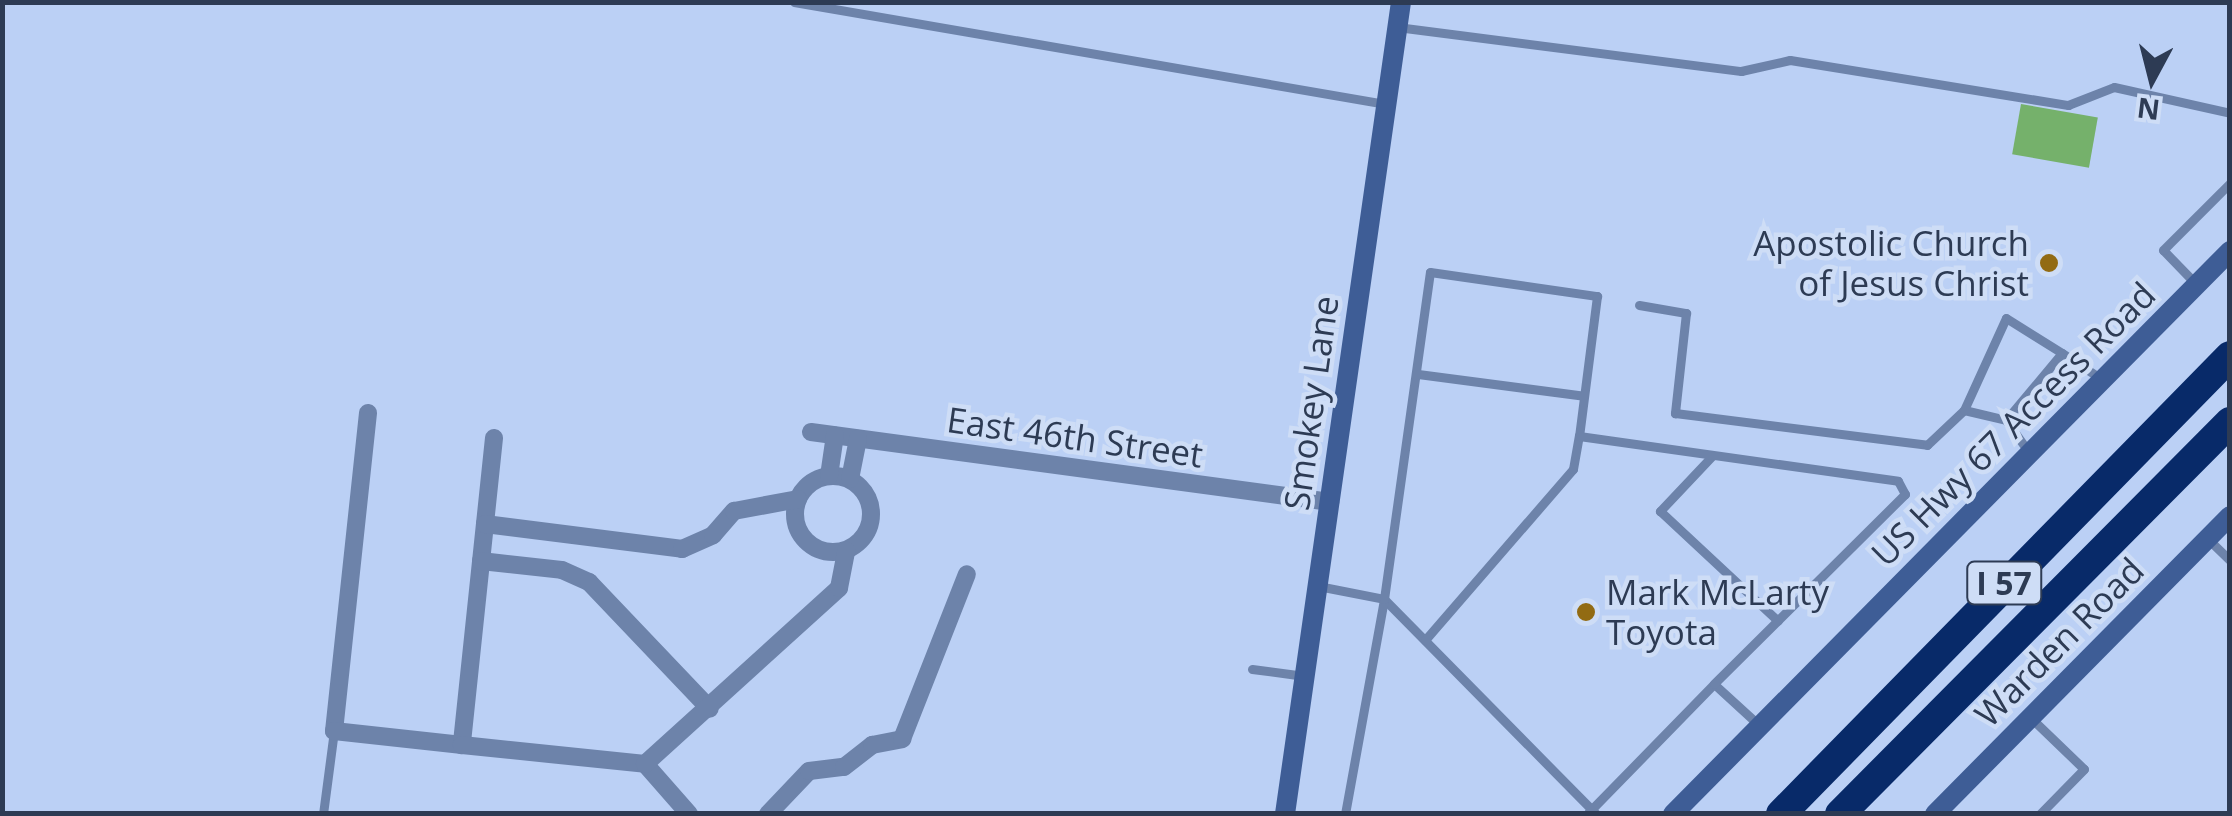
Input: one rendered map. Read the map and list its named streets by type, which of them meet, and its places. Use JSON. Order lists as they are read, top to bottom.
{
  "streets": {
    "highway": ["I 57"],
    "main road": ["Smokey Lane", "US Hwy 67 Access Road", "Warden Road"],
    "street": ["East 46th Street"]
  },
  "crossings": [
    ["Smokey Lane", "East 46th Street"]
  ],
  "places": ["Apostolic Church of Jesus Christ", "Mark McLarty Toyota"],
  "north": "bottom"
}
